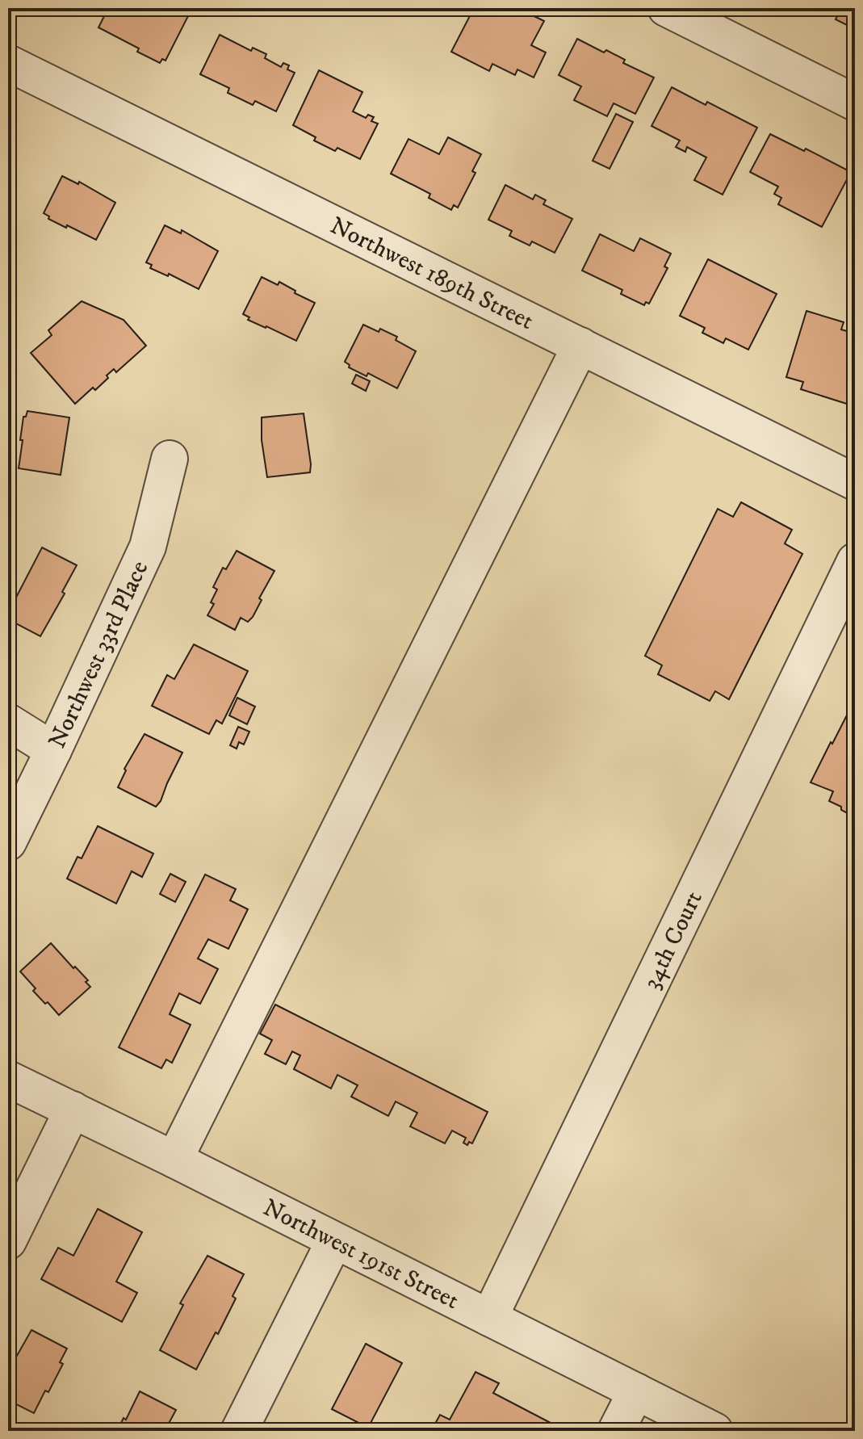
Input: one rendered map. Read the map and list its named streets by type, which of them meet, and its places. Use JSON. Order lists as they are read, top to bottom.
{
  "streets": {
    "street": [
      "Northwest 189th Street",
      "Northwest 33rd Place",
      "34th Court",
      "Northwest 191st Street"
    ]
  },
  "crossings": [
    ["34th Court", "Northwest 191st Street"]
  ]
}
